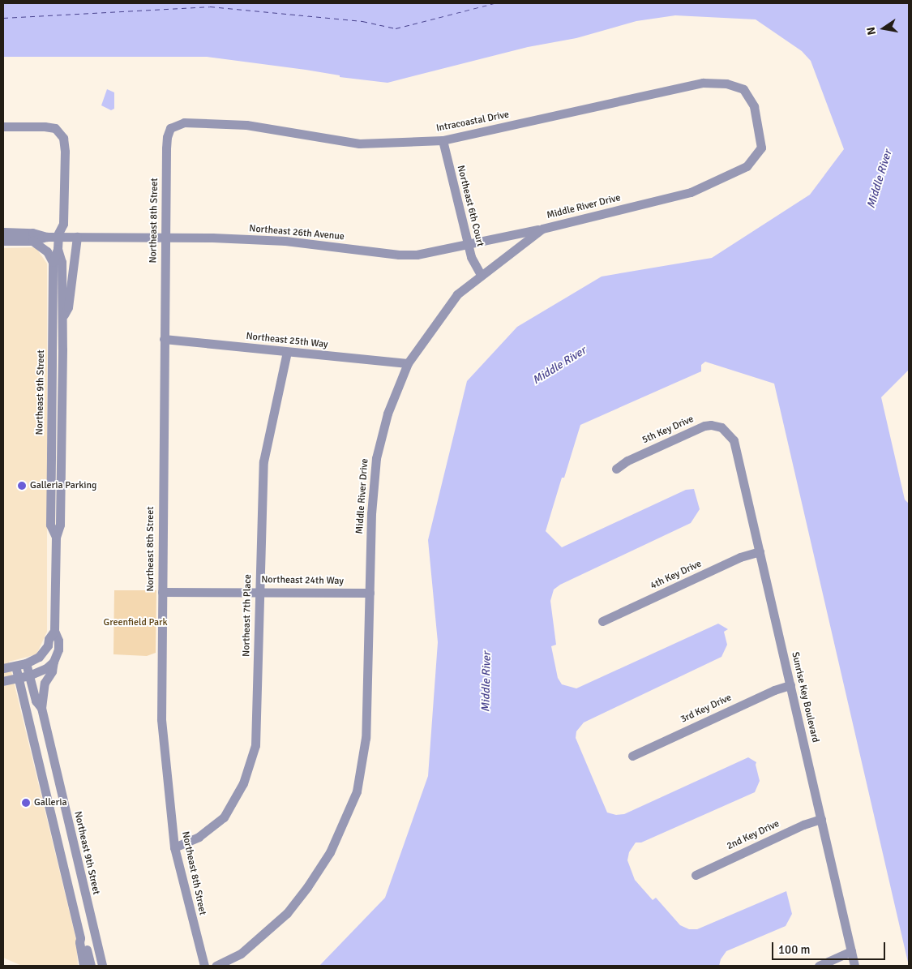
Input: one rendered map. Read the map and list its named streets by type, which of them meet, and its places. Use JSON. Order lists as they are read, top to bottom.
{
  "streets": {
    "street": [
      "Intracoastal Drive",
      "Northeast 6th Court",
      "Middle River Drive",
      "Northeast 8th Street",
      "Northeast 26th Avenue",
      "Northeast 25th Way",
      "Northeast 9th Street",
      "5th Key Drive",
      "4th Key Drive",
      "Northeast 24th Way",
      "Northeast 7th Place",
      "Sunrise Key Boulevard",
      "3rd Key Drive",
      "2nd Key Drive"
    ]
  },
  "crossings": [
    ["Intracoastal Drive", "Northeast 6th Court"],
    ["Intracoastal Drive", "Middle River Drive"],
    ["Intracoastal Drive", "Northeast 8th Street"],
    ["Northeast 6th Court", "Middle River Drive"],
    ["Northeast 6th Court", "Northeast 26th Avenue"],
    ["Middle River Drive", "Northeast 26th Avenue"],
    ["Middle River Drive", "Northeast 25th Way"],
    ["Middle River Drive", "Northeast 24th Way"],
    ["Northeast 8th Street", "Northeast 26th Avenue"],
    ["Northeast 8th Street", "Northeast 25th Way"],
    ["Northeast 8th Street", "Northeast 24th Way"],
    ["Northeast 8th Street", "Northeast 7th Place"],
    ["Northeast 26th Avenue", "Northeast 9th Street"],
    ["Northeast 25th Way", "Northeast 7th Place"],
    ["5th Key Drive", "Sunrise Key Boulevard"],
    ["4th Key Drive", "Sunrise Key Boulevard"],
    ["Northeast 24th Way", "Northeast 7th Place"],
    ["Sunrise Key Boulevard", "3rd Key Drive"],
    ["Sunrise Key Boulevard", "2nd Key Drive"]
  ],
  "water": ["Middle River"],
  "parks": ["Greenfield Park"],
  "places": ["Galleria Parking", "Galleria"],
  "scale_bar": "100 m",
  "north": "left"
}
